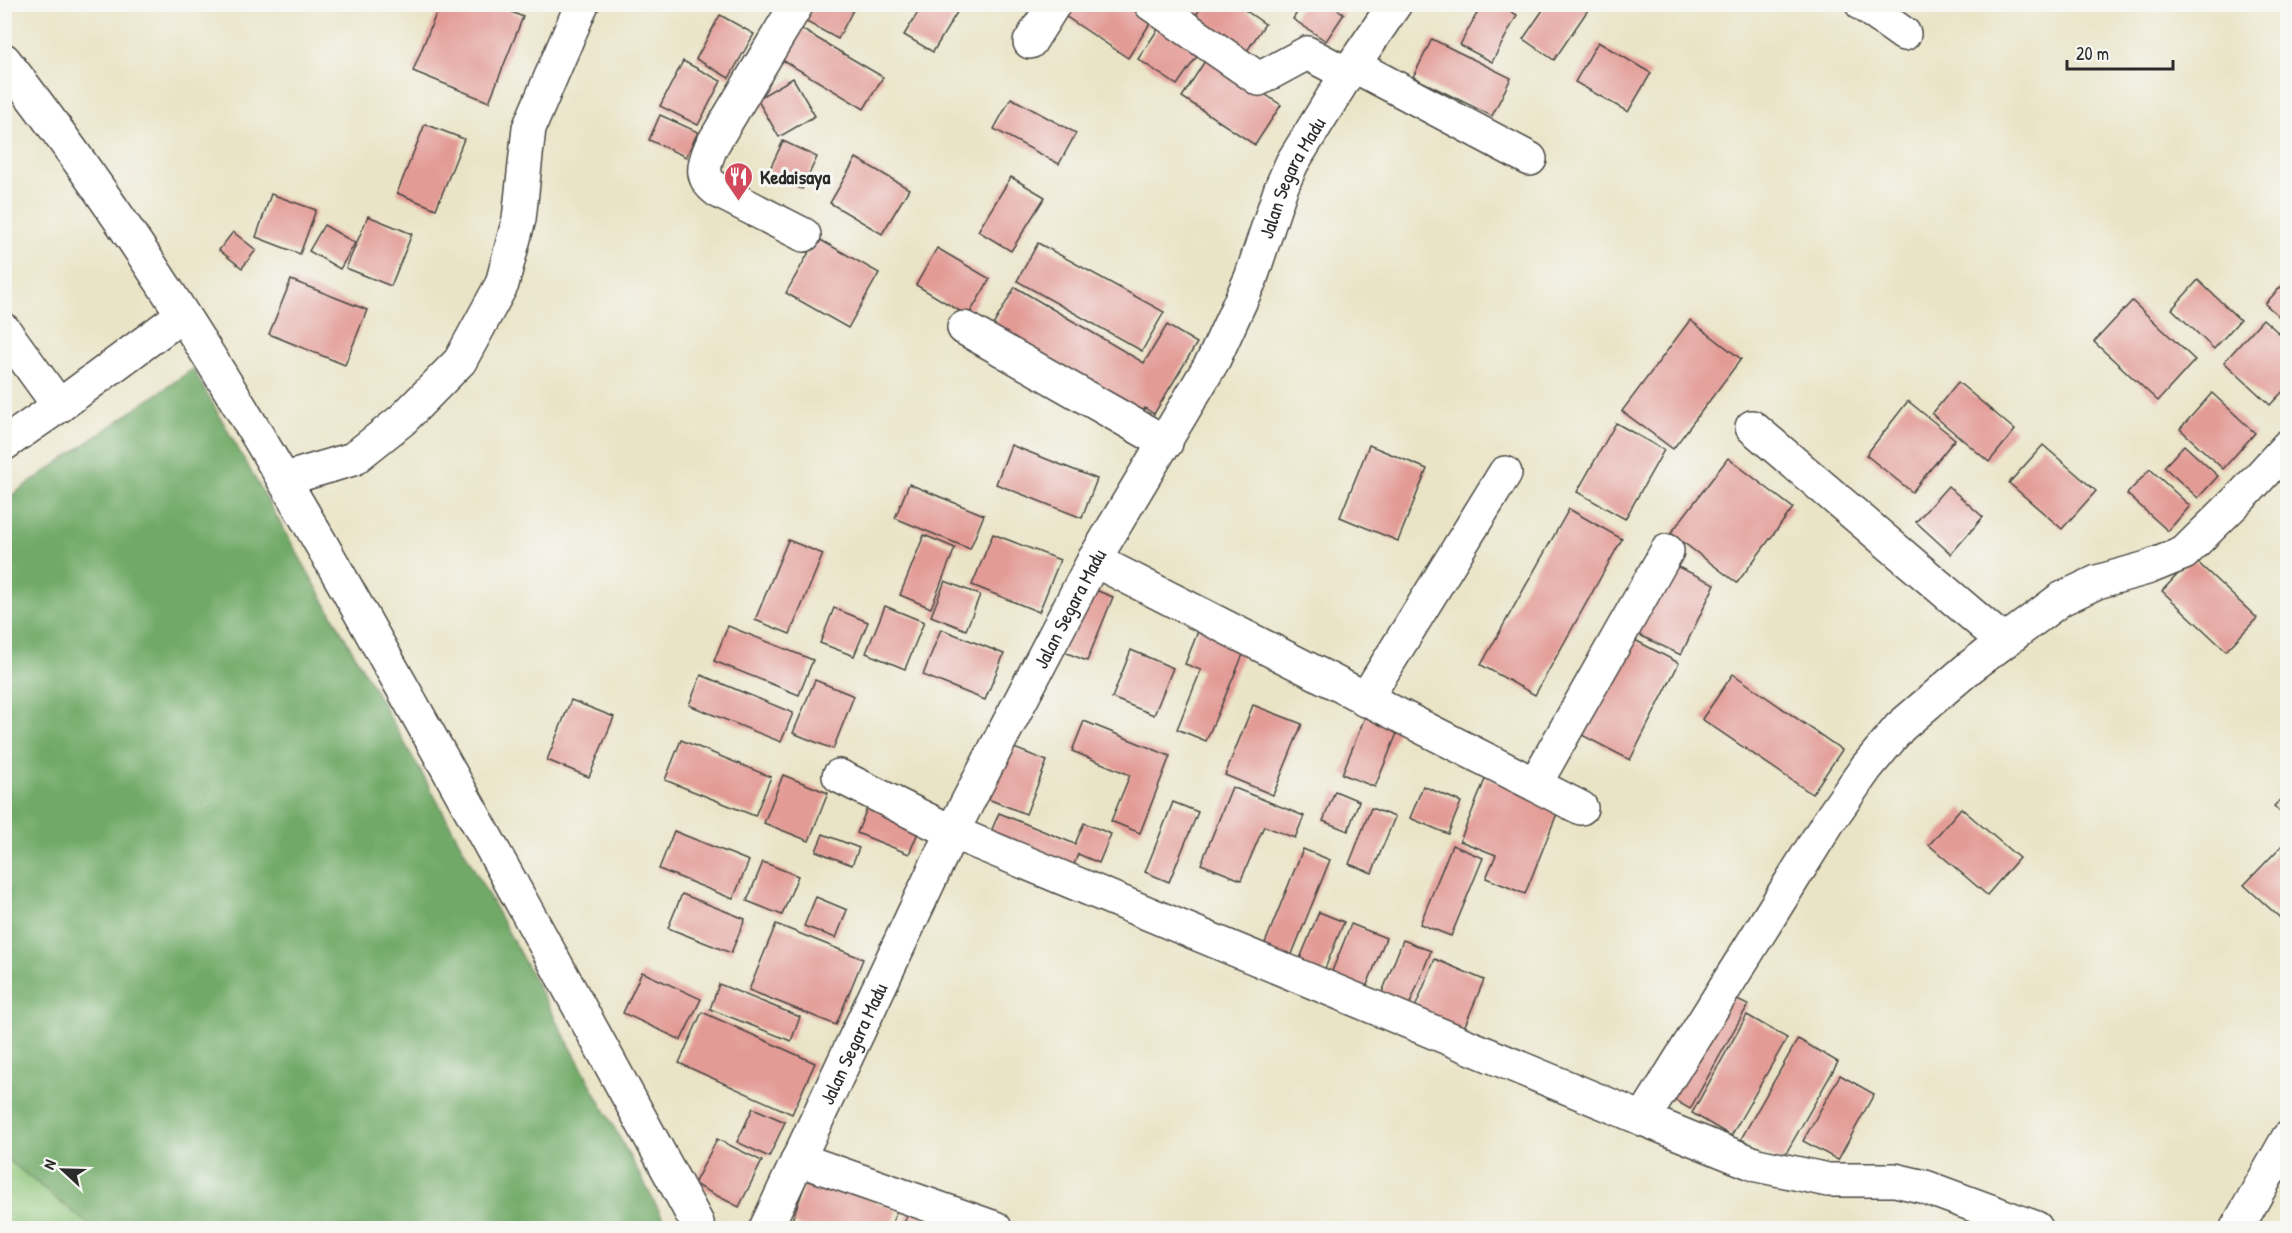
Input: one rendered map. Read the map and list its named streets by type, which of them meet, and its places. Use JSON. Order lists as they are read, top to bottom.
{
  "streets": {
    "street": ["Jalan Segara Madu"]
  },
  "places": {
    "restaurant": ["Kedaisaya"]
  },
  "scale_bar": "20 m",
  "north": "left"
}
